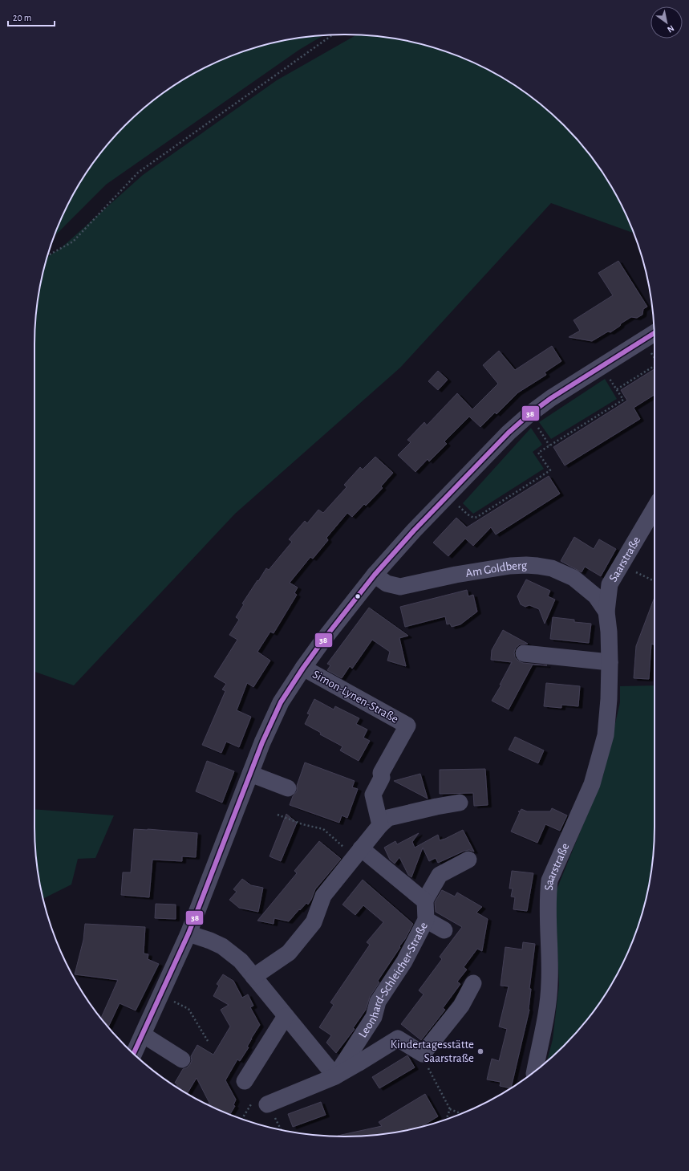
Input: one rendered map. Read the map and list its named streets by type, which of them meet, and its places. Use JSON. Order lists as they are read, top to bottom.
{
  "streets": {
    "street": [
      "Saarstraße",
      "Am Goldberg",
      "Simon-Lynen-Straße",
      "Leonhard-Schleicher-Straße"
    ]
  },
  "crossings": [
    ["Saarstraße", "Am Goldberg"]
  ],
  "places": ["Kindertagesstätte Saarstraße"],
  "lines": ["transit line 38"],
  "scale_bar": "20 m",
  "north": "bottom right"
}
